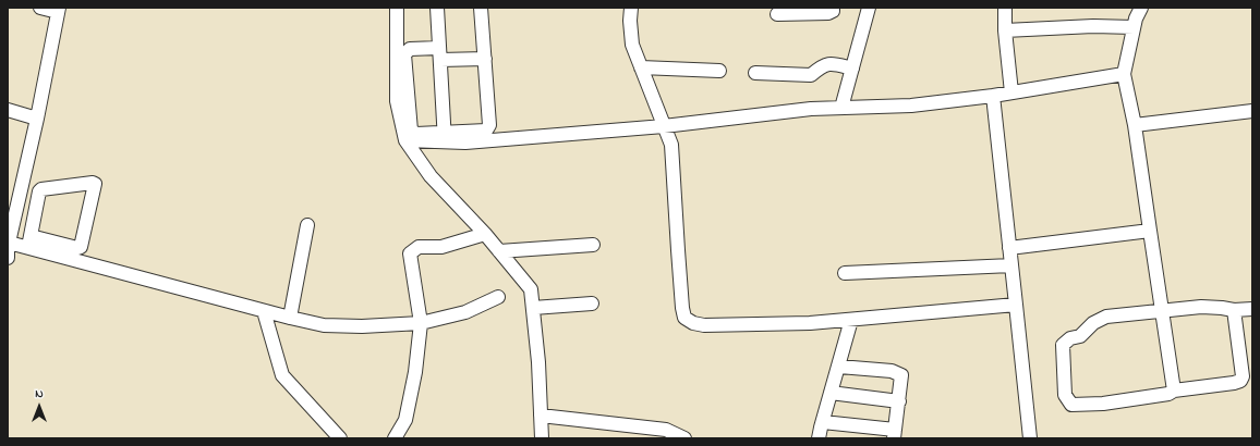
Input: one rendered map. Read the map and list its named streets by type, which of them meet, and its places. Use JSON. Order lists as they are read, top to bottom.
{
  "north": "top"
}
